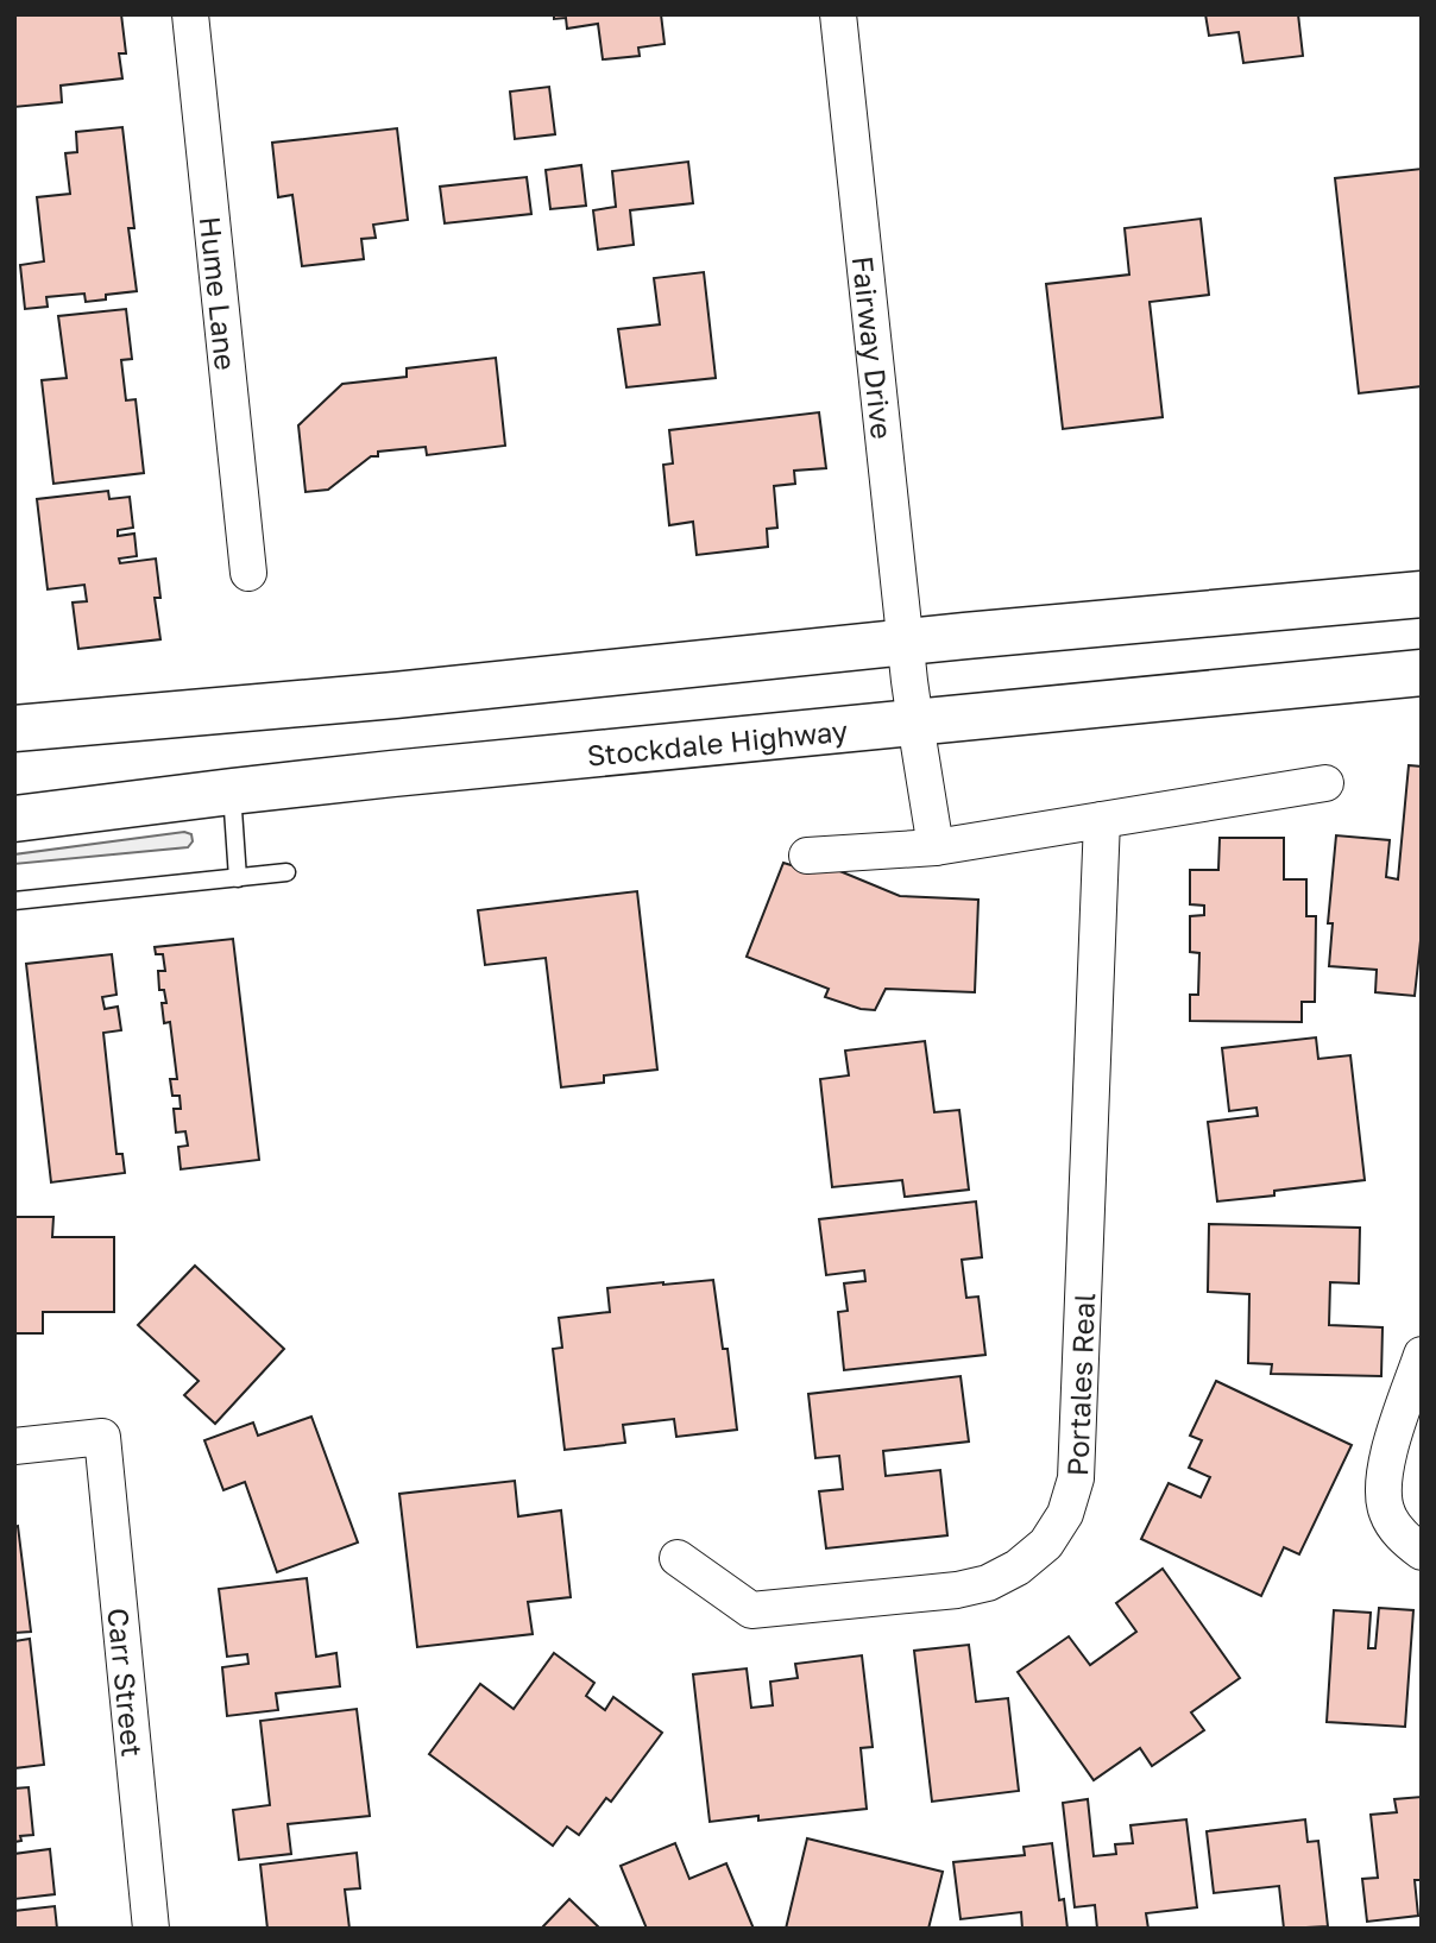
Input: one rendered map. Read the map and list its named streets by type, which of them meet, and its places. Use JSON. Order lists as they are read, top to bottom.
{
  "streets": {
    "main road": ["Stockdale Highway"],
    "street": [
      "Hume Lane",
      "Fairway Drive",
      "Portales Real",
      "Carr Street"
    ]
  },
  "crossings": [
    ["Fairway Drive", "Stockdale Highway"]
  ]
}
